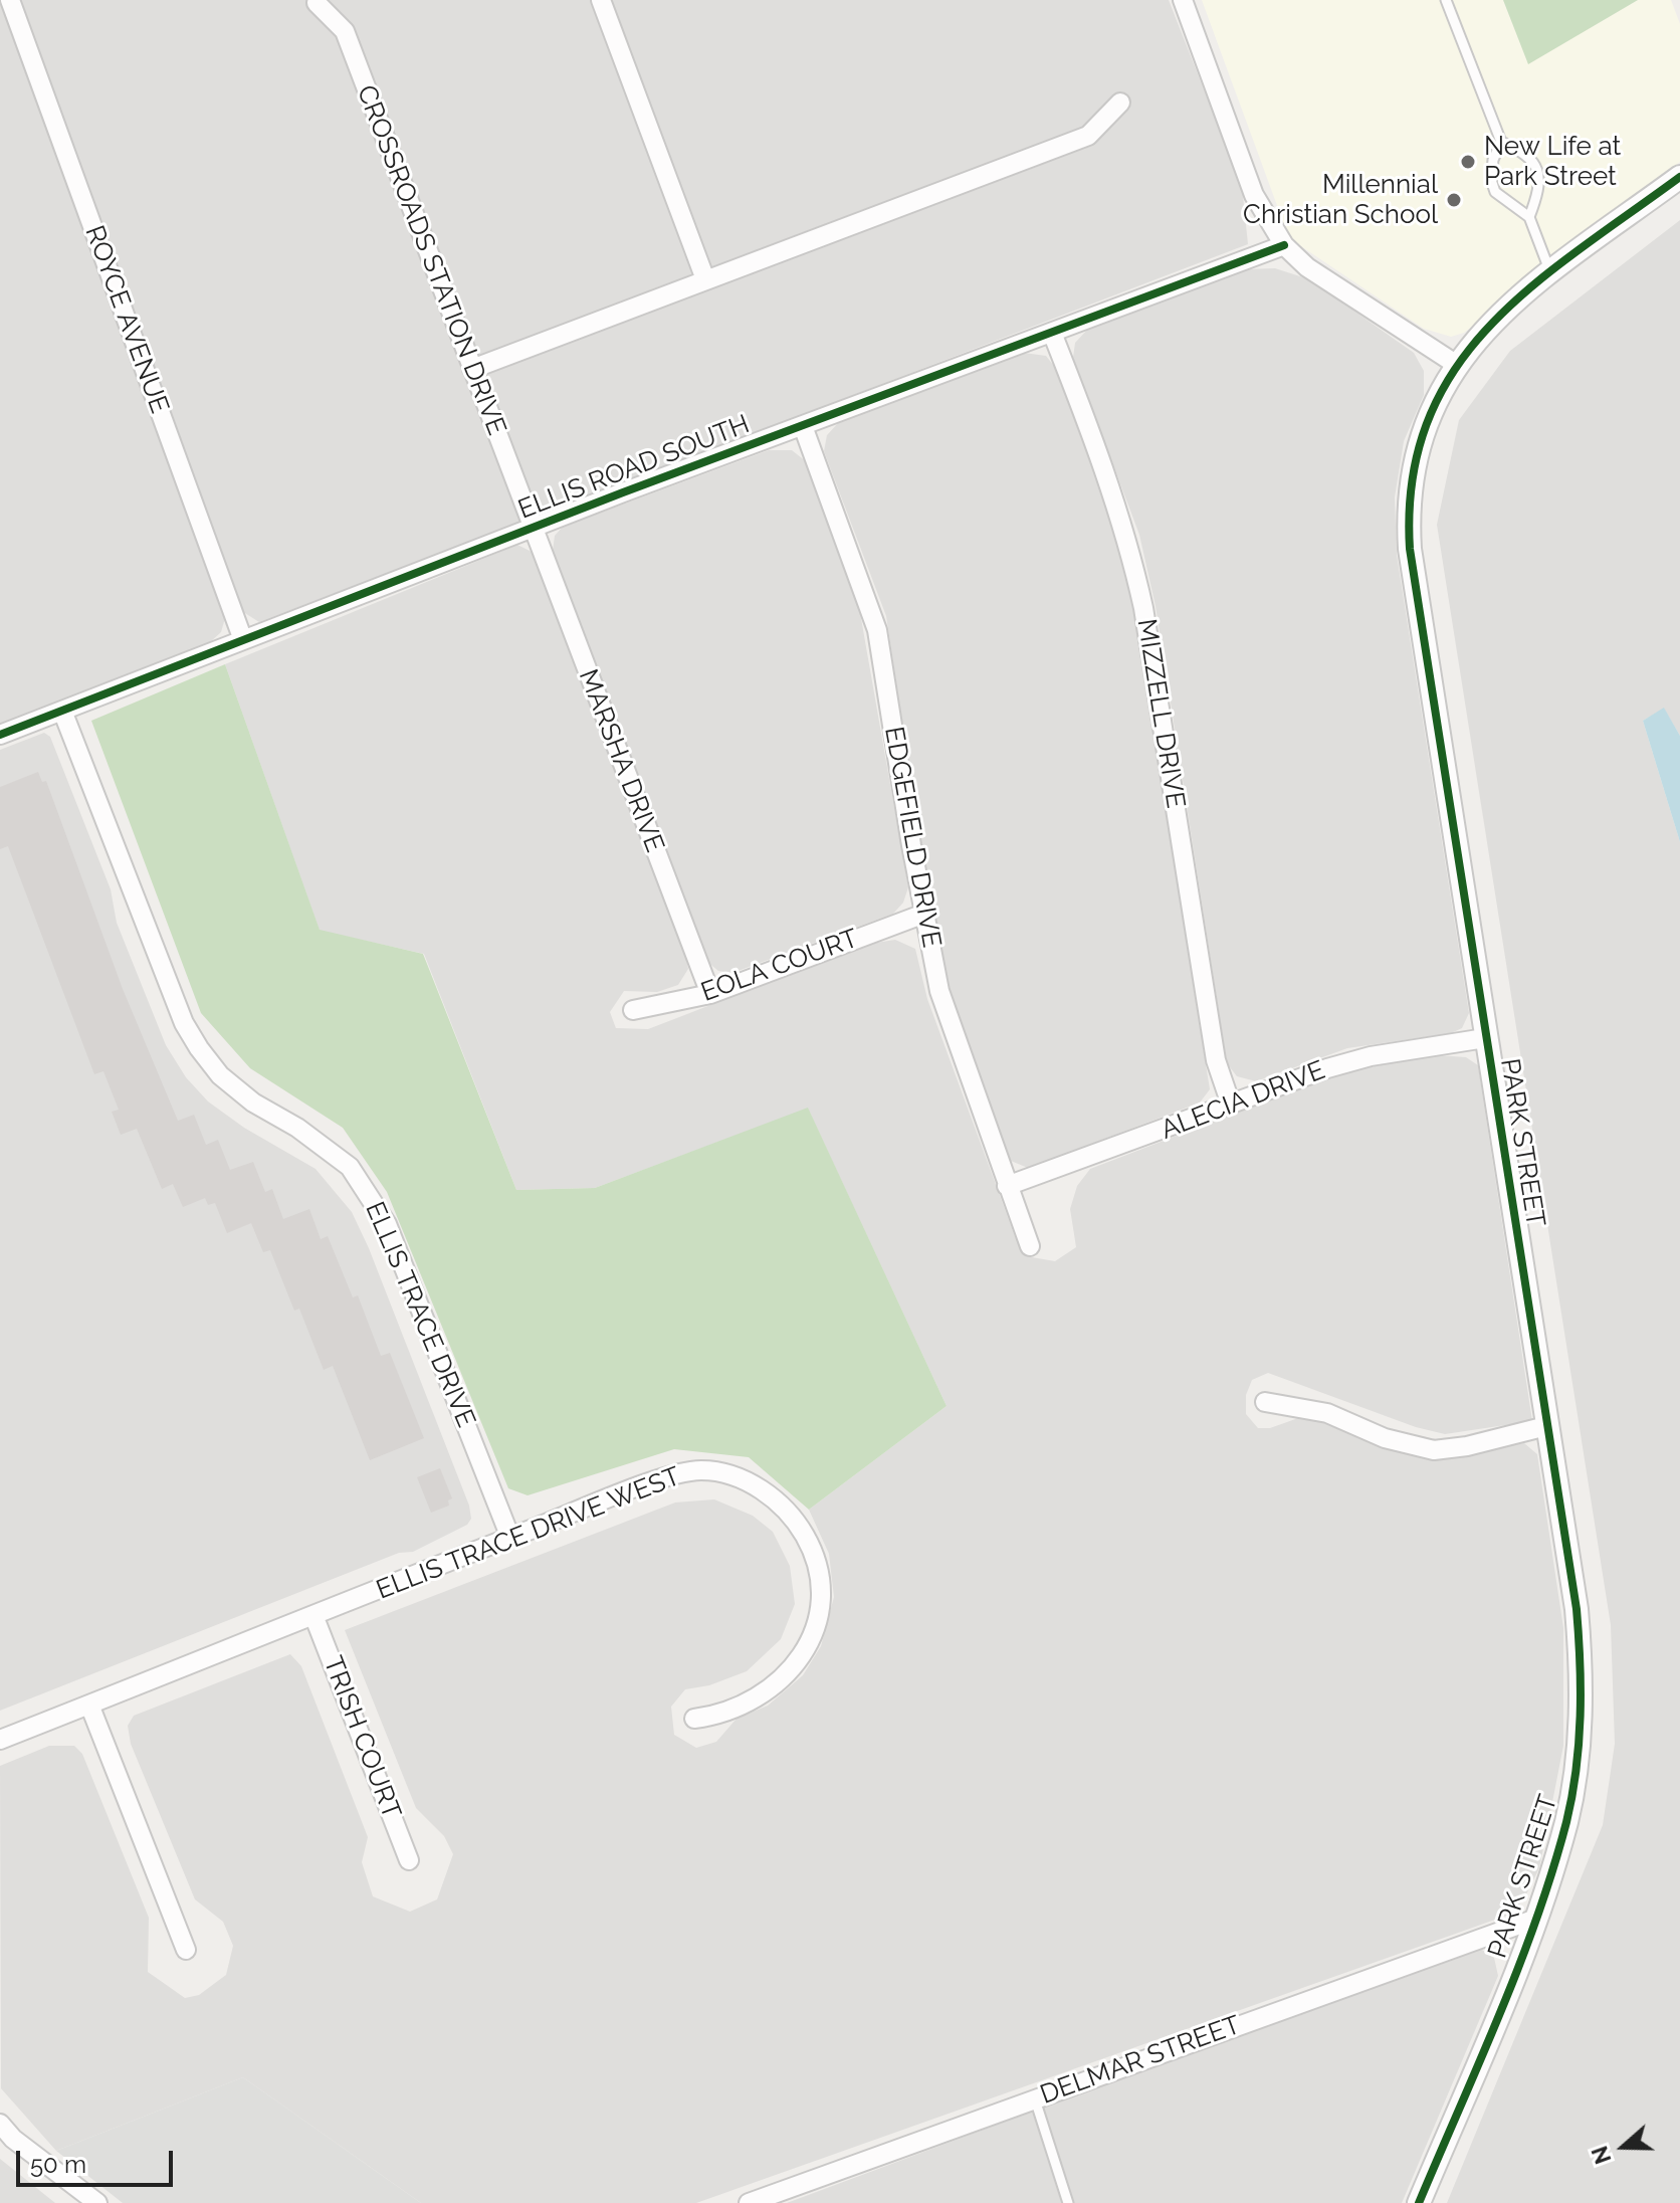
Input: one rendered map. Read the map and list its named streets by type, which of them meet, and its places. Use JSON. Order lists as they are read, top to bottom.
{
  "streets": {
    "street": [
      "CROSSROADS STATION DRIVE",
      "ROYCE AVENUE",
      "ELLIS ROAD SOUTH",
      "MIZZELL DRIVE",
      "MARSHA DRIVE",
      "EDGEFIELD DRIVE",
      "EOLA COURT",
      "ALECIA DRIVE",
      "PARK STREET",
      "ELLIS TRACE DRIVE",
      "ELLIS TRACE DRIVE WEST",
      "TRISH COURT",
      "DELMAR STREET"
    ]
  },
  "crossings": [
    ["CROSSROADS STATION DRIVE", "ELLIS ROAD SOUTH"],
    ["CROSSROADS STATION DRIVE", "MARSHA DRIVE"],
    ["ROYCE AVENUE", "ELLIS ROAD SOUTH"],
    ["ELLIS ROAD SOUTH", "MIZZELL DRIVE"],
    ["ELLIS ROAD SOUTH", "MARSHA DRIVE"],
    ["ELLIS ROAD SOUTH", "EDGEFIELD DRIVE"],
    ["ELLIS ROAD SOUTH", "ELLIS TRACE DRIVE"],
    ["MIZZELL DRIVE", "ALECIA DRIVE"],
    ["MARSHA DRIVE", "EOLA COURT"],
    ["EDGEFIELD DRIVE", "EOLA COURT"],
    ["EDGEFIELD DRIVE", "ALECIA DRIVE"],
    ["ALECIA DRIVE", "PARK STREET"],
    ["PARK STREET", "DELMAR STREET"],
    ["ELLIS TRACE DRIVE", "ELLIS TRACE DRIVE WEST"],
    ["ELLIS TRACE DRIVE WEST", "TRISH COURT"]
  ],
  "places": ["New Life at Park Street", "Millennial Christian School"],
  "scale_bar": "50 m",
  "north": "left"
}
